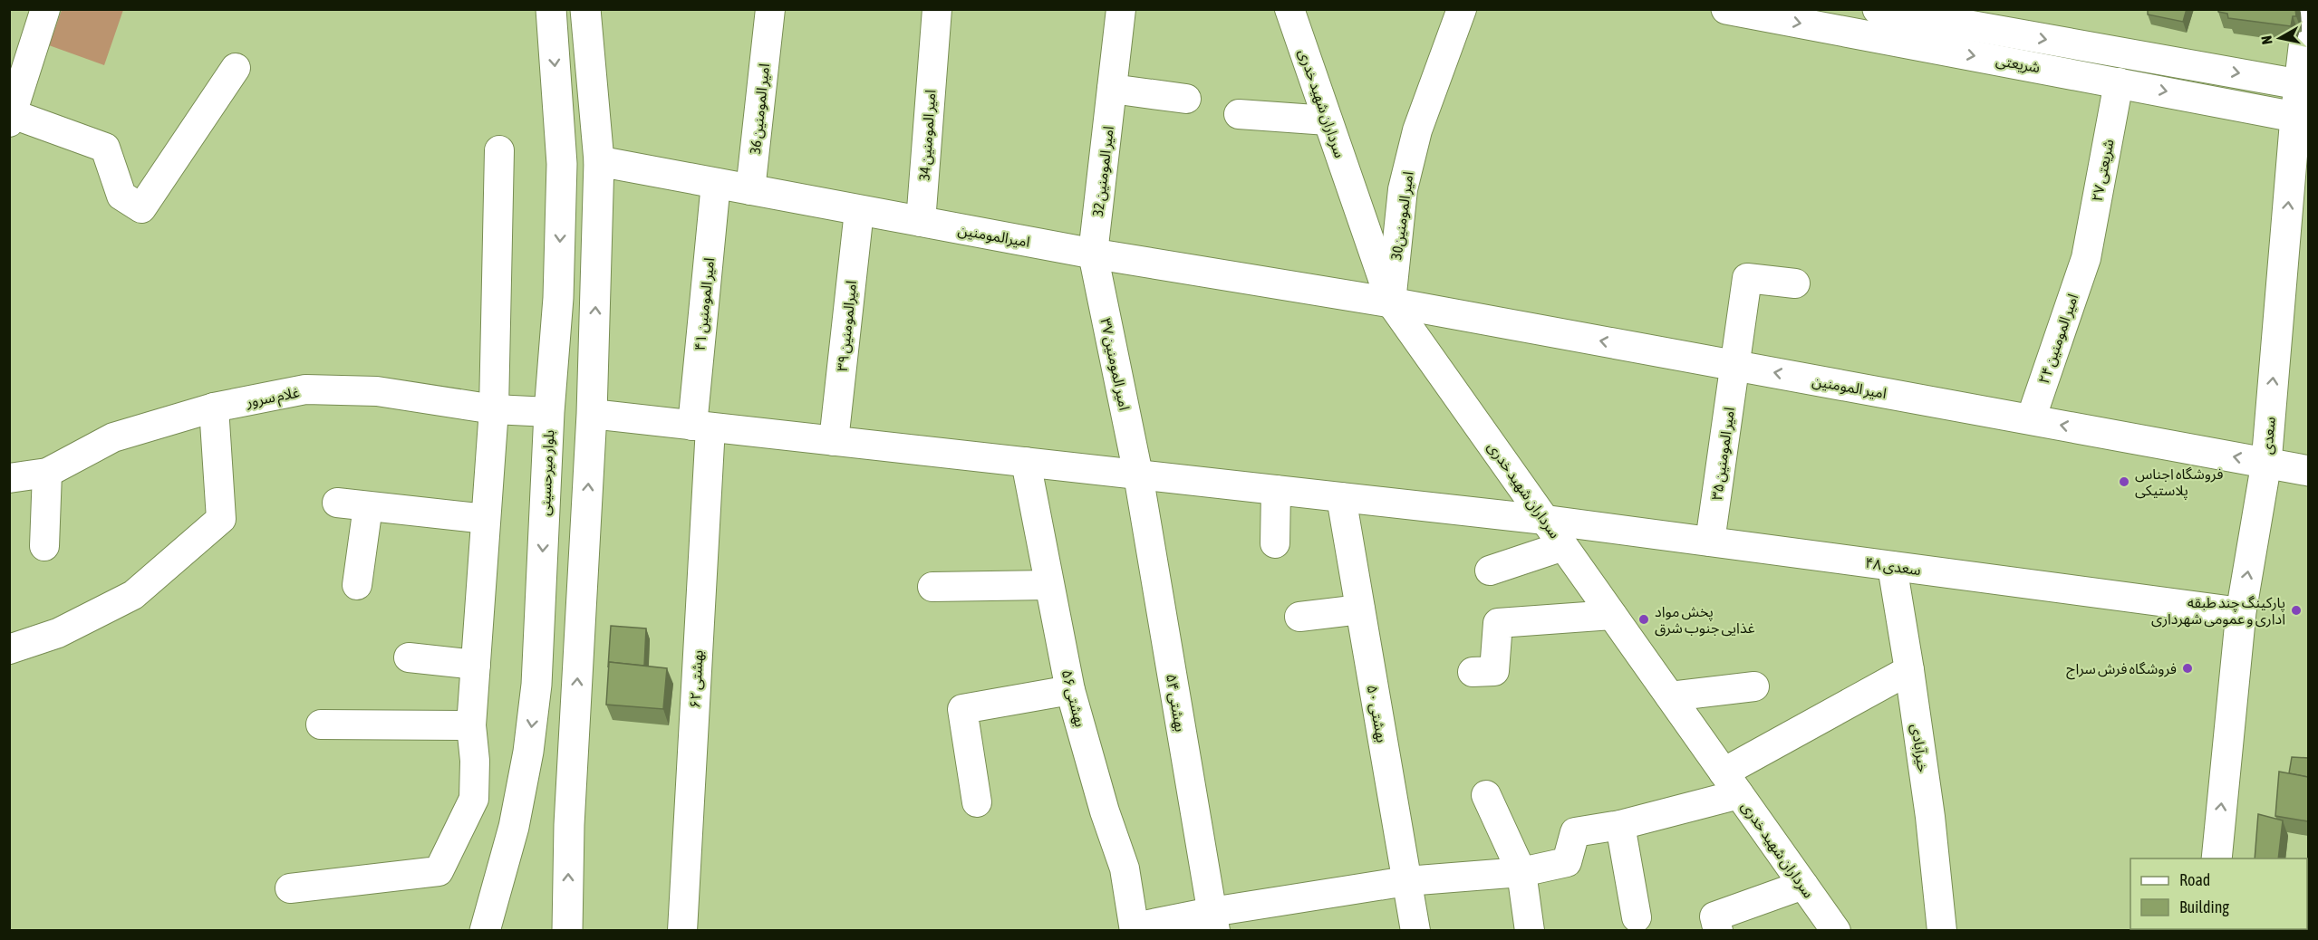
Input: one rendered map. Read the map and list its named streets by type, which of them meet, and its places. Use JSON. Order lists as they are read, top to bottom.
{
  "streets": {
    "main road": [
      "شریعتی",
      "امیرالمومنین",
      "امیر المومنین",
      "سعدی",
      "بلوار میرحسینی"
    ],
    "street": [
      "سرداران شهید خدری",
      "امیر المومنین 36",
      "امیر المومنین 34",
      "شریعتی ۲۷",
      "امیر المومنین 32",
      "امیر المومنین30",
      "امیر المومنین ۴۱",
      "امیرالمومنین ۳۹",
      "امیر المومنین ۲۴",
      "امیر المومنین ۳۷",
      "غلام سرور",
      "امیر المومنین ۳۵",
      "سعدی ۴۸",
      "بهشتی ۶۲",
      "بهشتی ۵۶",
      "بهشتی ۵۴",
      "بهشتی ۵۰",
      "خیرآبادی"
    ]
  },
  "crossings": [
    ["شریعتی", "شریعتی ۲۷"],
    ["شریعتی", "سعدی"],
    ["سرداران شهید خدری", "امیر المومنین30"],
    ["سرداران شهید خدری", "امیرالمومنین"],
    ["سرداران شهید خدری", "امیر المومنین"],
    ["سرداران شهید خدری", "سعدی ۴۸"],
    ["امیر المومنین 36", "امیرالمومنین"],
    ["امیر المومنین 34", "امیرالمومنین"],
    ["شریعتی ۲۷", "امیر المومنین ۲۴"],
    ["امیر المومنین 32", "امیرالمومنین"],
    ["امیر المومنین 32", "امیر المومنین ۳۷"],
    ["امیر المومنین30", "امیرالمومنین"],
    ["امیر المومنین30", "امیر المومنین"],
    ["امیرالمومنین", "امیر المومنین ۴۱"],
    ["امیرالمومنین", "امیرالمومنین ۳۹"],
    ["امیرالمومنین", "امیر المومنین ۳۷"],
    ["امیرالمومنین", "امیر المومنین"],
    ["امیر المومنین ۴۱", "سعدی ۴۸"],
    ["امیر المومنین ۴۱", "بهشتی ۶۲"],
    ["امیرالمومنین ۳۹", "سعدی ۴۸"],
    ["امیر المومنین ۲۴", "امیر المومنین"],
    ["امیر المومنین ۳۷", "سعدی ۴۸"],
    ["امیر المومنین ۳۷", "بهشتی ۵۴"],
    ["امیر المومنین", "سعدی"],
    ["امیر المومنین", "امیر المومنین ۳۵"],
    ["غلام سرور", "بلوار میرحسینی"],
    ["سعدی", "سعدی ۴۸"],
    ["امیر المومنین ۳۵", "سعدی ۴۸"],
    ["سعدی ۴۸", "بهشتی ۶۲"],
    ["سعدی ۴۸", "بهشتی ۵۶"],
    ["سعدی ۴۸", "بهشتی ۵۴"],
    ["سعدی ۴۸", "بهشتی ۵۰"],
    ["سعدی ۴۸", "خیرآبادی"]
  ],
  "one_way": ["شریعتی", "امیر المومنین", "سعدی"],
  "places": [
    "فروشگاه اجناس پلاستیکی",
    "پارکینگ چند طبقه اداری و عمومی شهرداری",
    "پخش مواد غذایی جنوب شرق",
    "فروشگاه فرش سراج"
  ],
  "legend": ["Road", "Building"],
  "north": "left"
}
